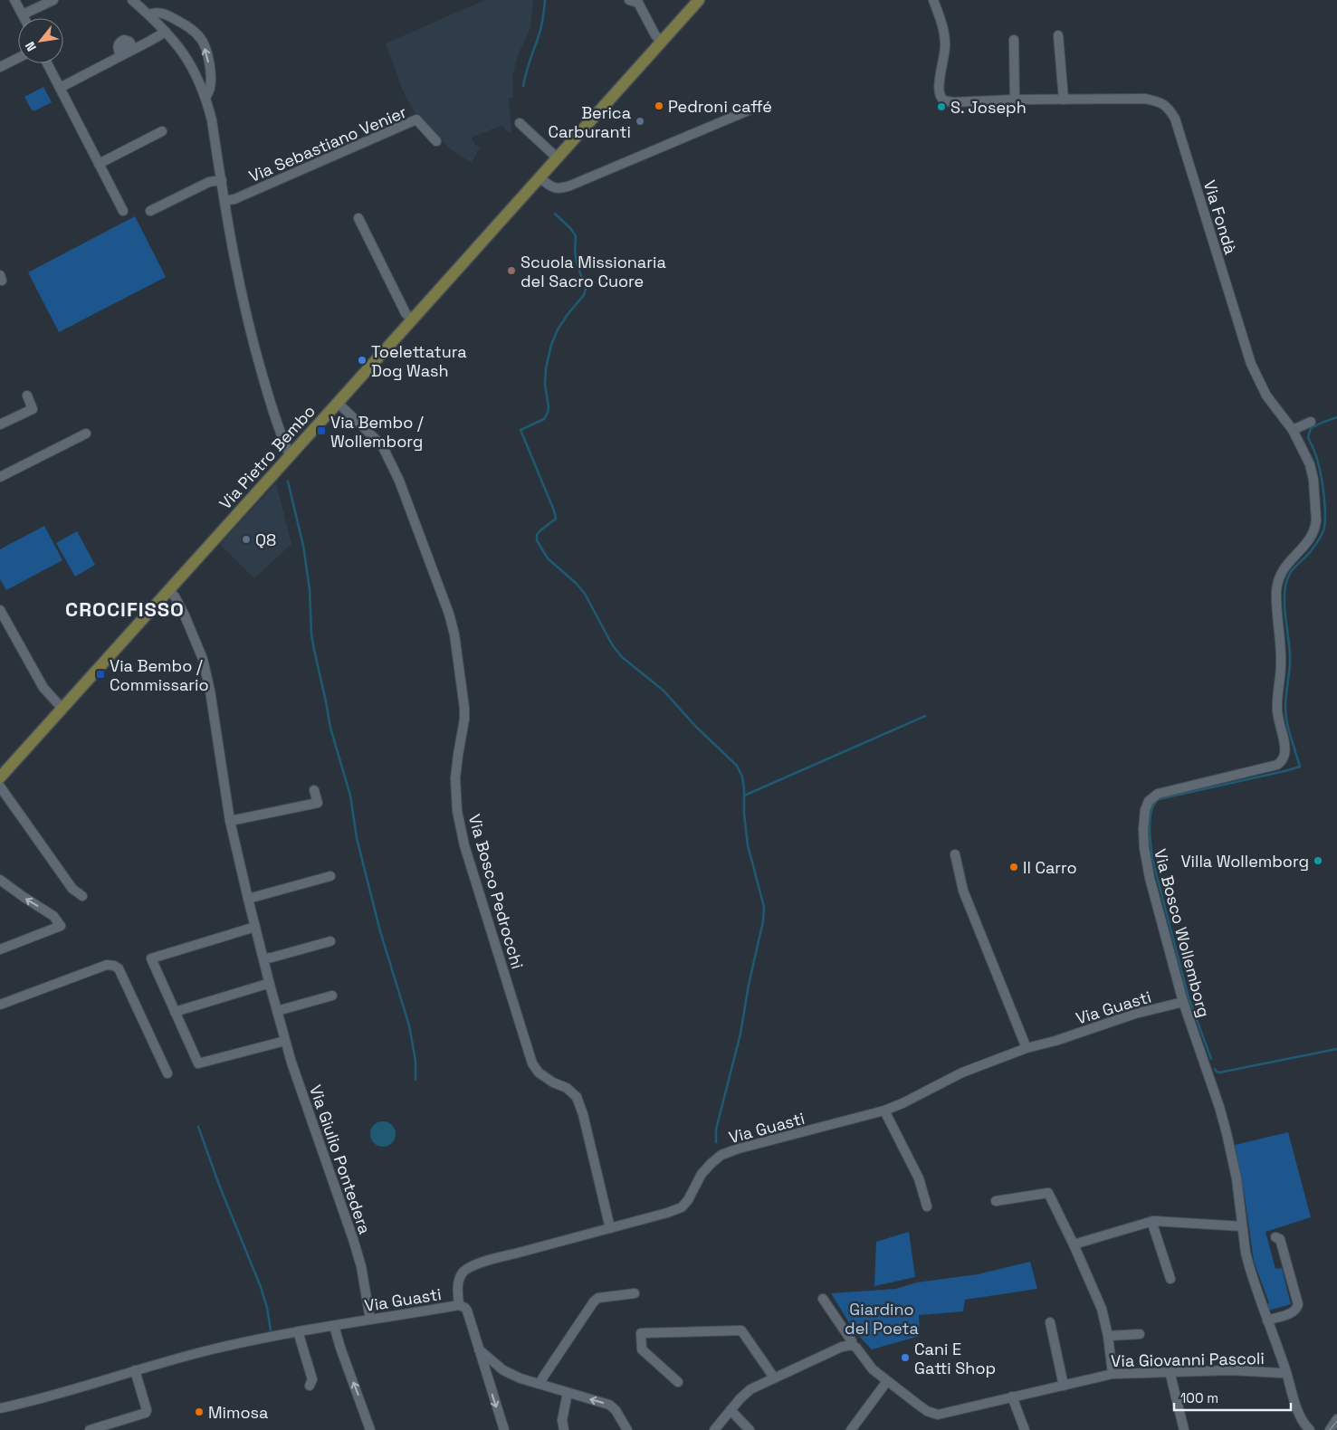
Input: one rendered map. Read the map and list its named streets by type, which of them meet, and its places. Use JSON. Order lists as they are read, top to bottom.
{
  "streets": {
    "main road": ["Via Pietro Bembo"],
    "street": [
      "Via Sebastiano Venier",
      "Via Fondà",
      "Via Bosco Pedrocchi",
      "Via Bosco Wollemborg",
      "Via Guasti",
      "Via Giulio Pontedera",
      "Via Giovanni Pascoli"
    ]
  },
  "crossings": [
    ["Via Fondà", "Via Bosco Wollemborg"],
    ["Via Pietro Bembo", "Via Bosco Pedrocchi"],
    ["Via Pietro Bembo", "Via Giulio Pontedera"],
    ["Via Bosco Pedrocchi", "Via Guasti"],
    ["Via Bosco Wollemborg", "Via Guasti"],
    ["Via Bosco Wollemborg", "Via Giovanni Pascoli"],
    ["Via Guasti", "Via Giulio Pontedera"]
  ],
  "districts": ["CROCIFISSO"],
  "parks": ["Giardino del Poeta"],
  "places": {
    "other": [
      "Pedroni caffé",
      "S. Joseph",
      "Berica Carburanti",
      "Scuola Missionaria del Sacro Cuore",
      "Toelettatura Dog Wash",
      "Q8",
      "Villa Wollemborg",
      "Il Carro",
      "Cani E Gatti Shop",
      "Mimosa"
    ],
    "transit": ["Via Bembo / Wollemborg", "Via Bembo / Commissario"]
  },
  "scale_bar": "100 m",
  "north": "bottom left"
}
